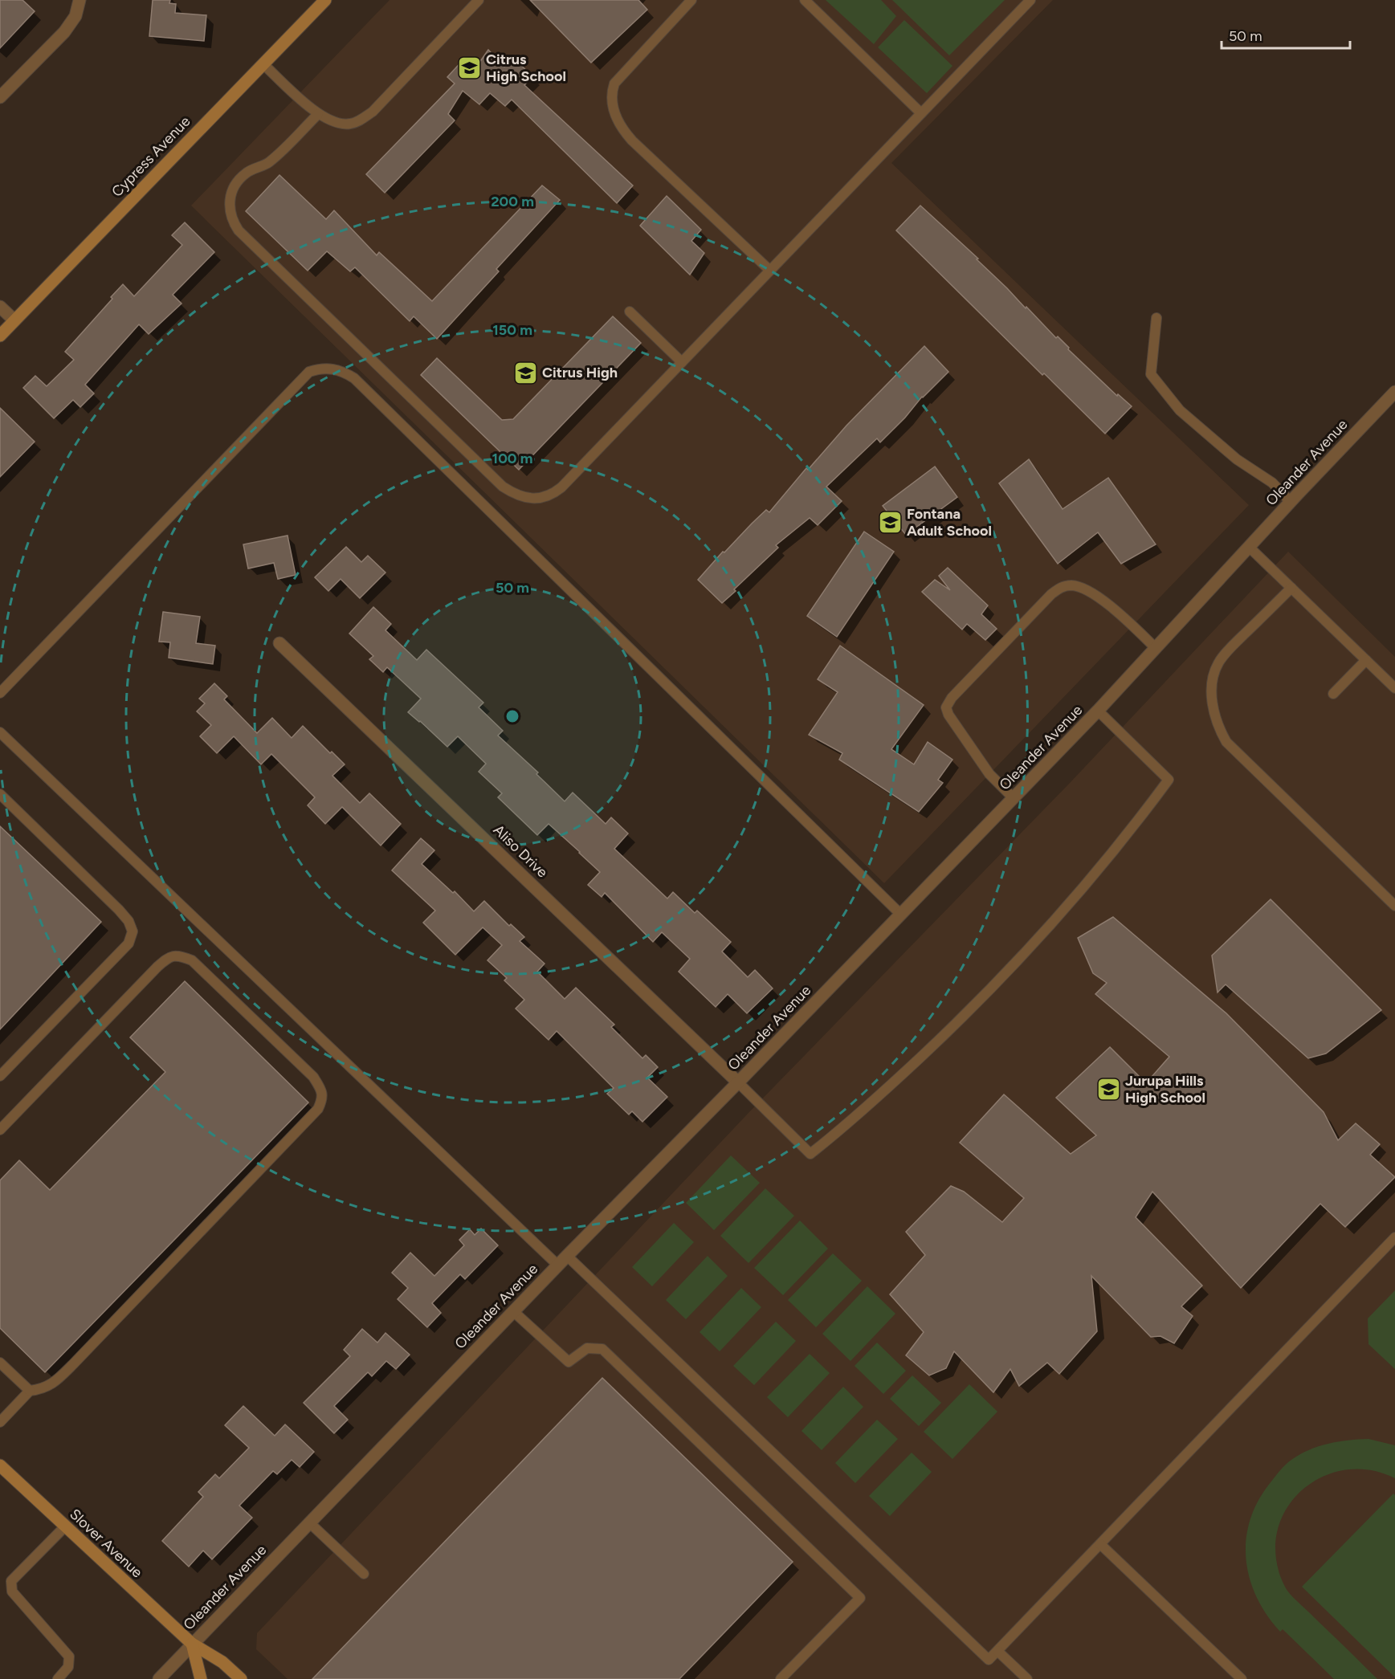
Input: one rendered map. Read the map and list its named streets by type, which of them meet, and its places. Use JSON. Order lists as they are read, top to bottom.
{
  "streets": {
    "street": [
      "Cypress Avenue",
      "Oleander Avenue",
      "Aliso Drive",
      "Slover Avenue"
    ]
  },
  "crossings": [
    ["Oleander Avenue", "Aliso Drive"],
    ["Oleander Avenue", "Slover Avenue"]
  ],
  "places": {
    "school or university": [
      "Citrus High School",
      "Citrus High",
      "Fontana Adult School",
      "Jurupa Hills High School"
    ]
  },
  "scale_bar": "50 m",
  "rings": [
    "200 m",
    "150 m",
    "100 m",
    "50 m"
  ]
}
